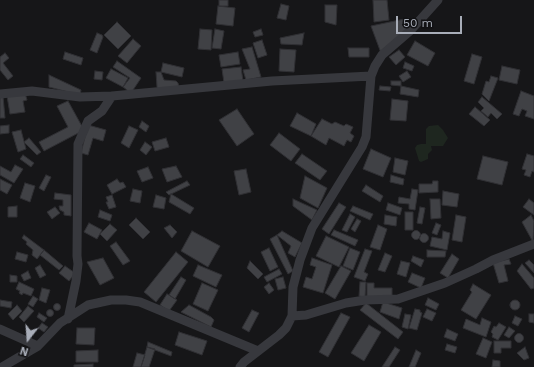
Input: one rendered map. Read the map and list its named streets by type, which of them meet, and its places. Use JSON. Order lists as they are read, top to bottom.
{
  "scale_bar": "50 m",
  "north": "bottom"
}
